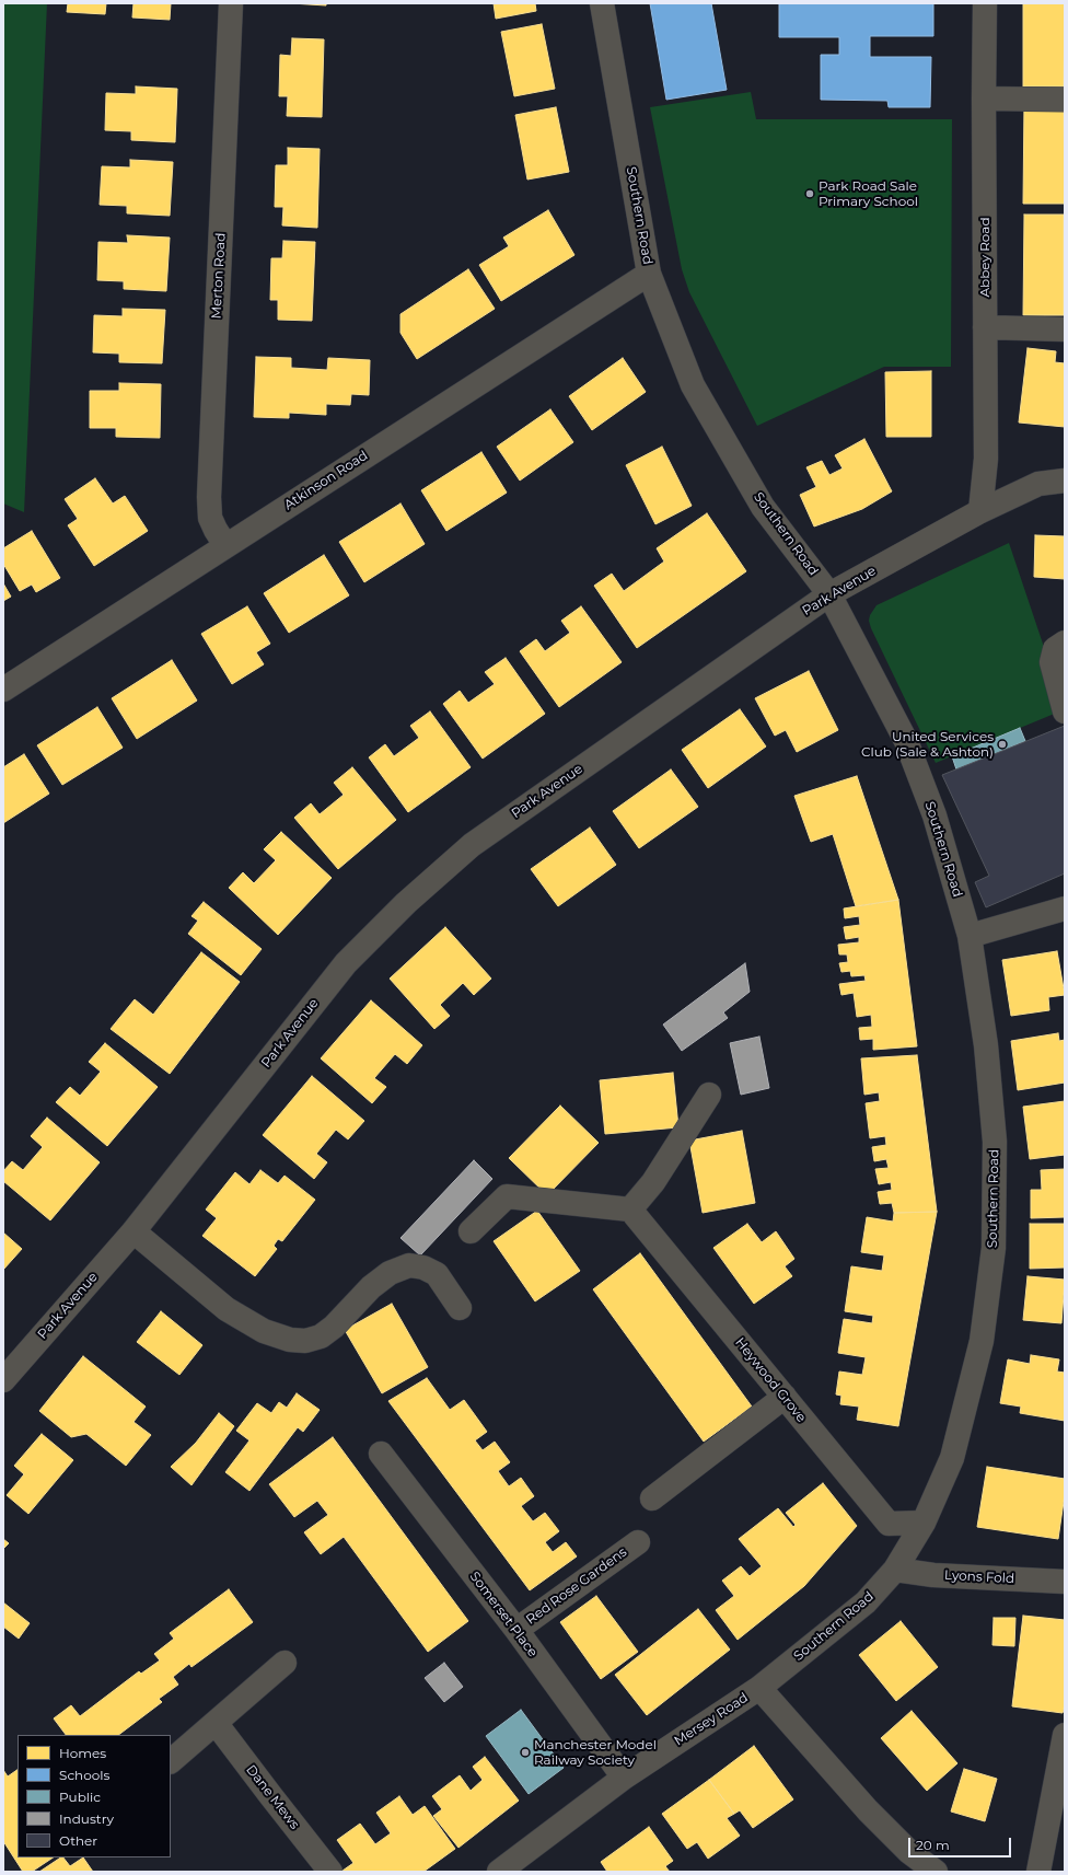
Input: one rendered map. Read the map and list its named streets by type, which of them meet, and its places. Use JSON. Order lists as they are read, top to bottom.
{
  "streets": {
    "street": [
      "Southern Road",
      "Abbey Road",
      "Merton Road",
      "Atkinson Road",
      "Park Avenue",
      "Heywood Grove",
      "Lyons Fold",
      "Red Rose Gardens",
      "Somerset Place",
      "Mersey Road",
      "Dane Mews"
    ]
  },
  "crossings": [
    ["Southern Road", "Atkinson Road"],
    ["Southern Road", "Park Avenue"],
    ["Southern Road", "Heywood Grove"],
    ["Southern Road", "Lyons Fold"],
    ["Southern Road", "Mersey Road"],
    ["Abbey Road", "Park Avenue"],
    ["Merton Road", "Atkinson Road"],
    ["Red Rose Gardens", "Somerset Place"],
    ["Somerset Place", "Mersey Road"]
  ],
  "places": ["Park Road Sale Primary School", "United Services Club (Sale & Ashton)", "Manchester Model Railway Society"],
  "legend": [
    "Homes",
    "Schools",
    "Public",
    "Industry",
    "Other"
  ],
  "scale_bar": "20 m"
}
